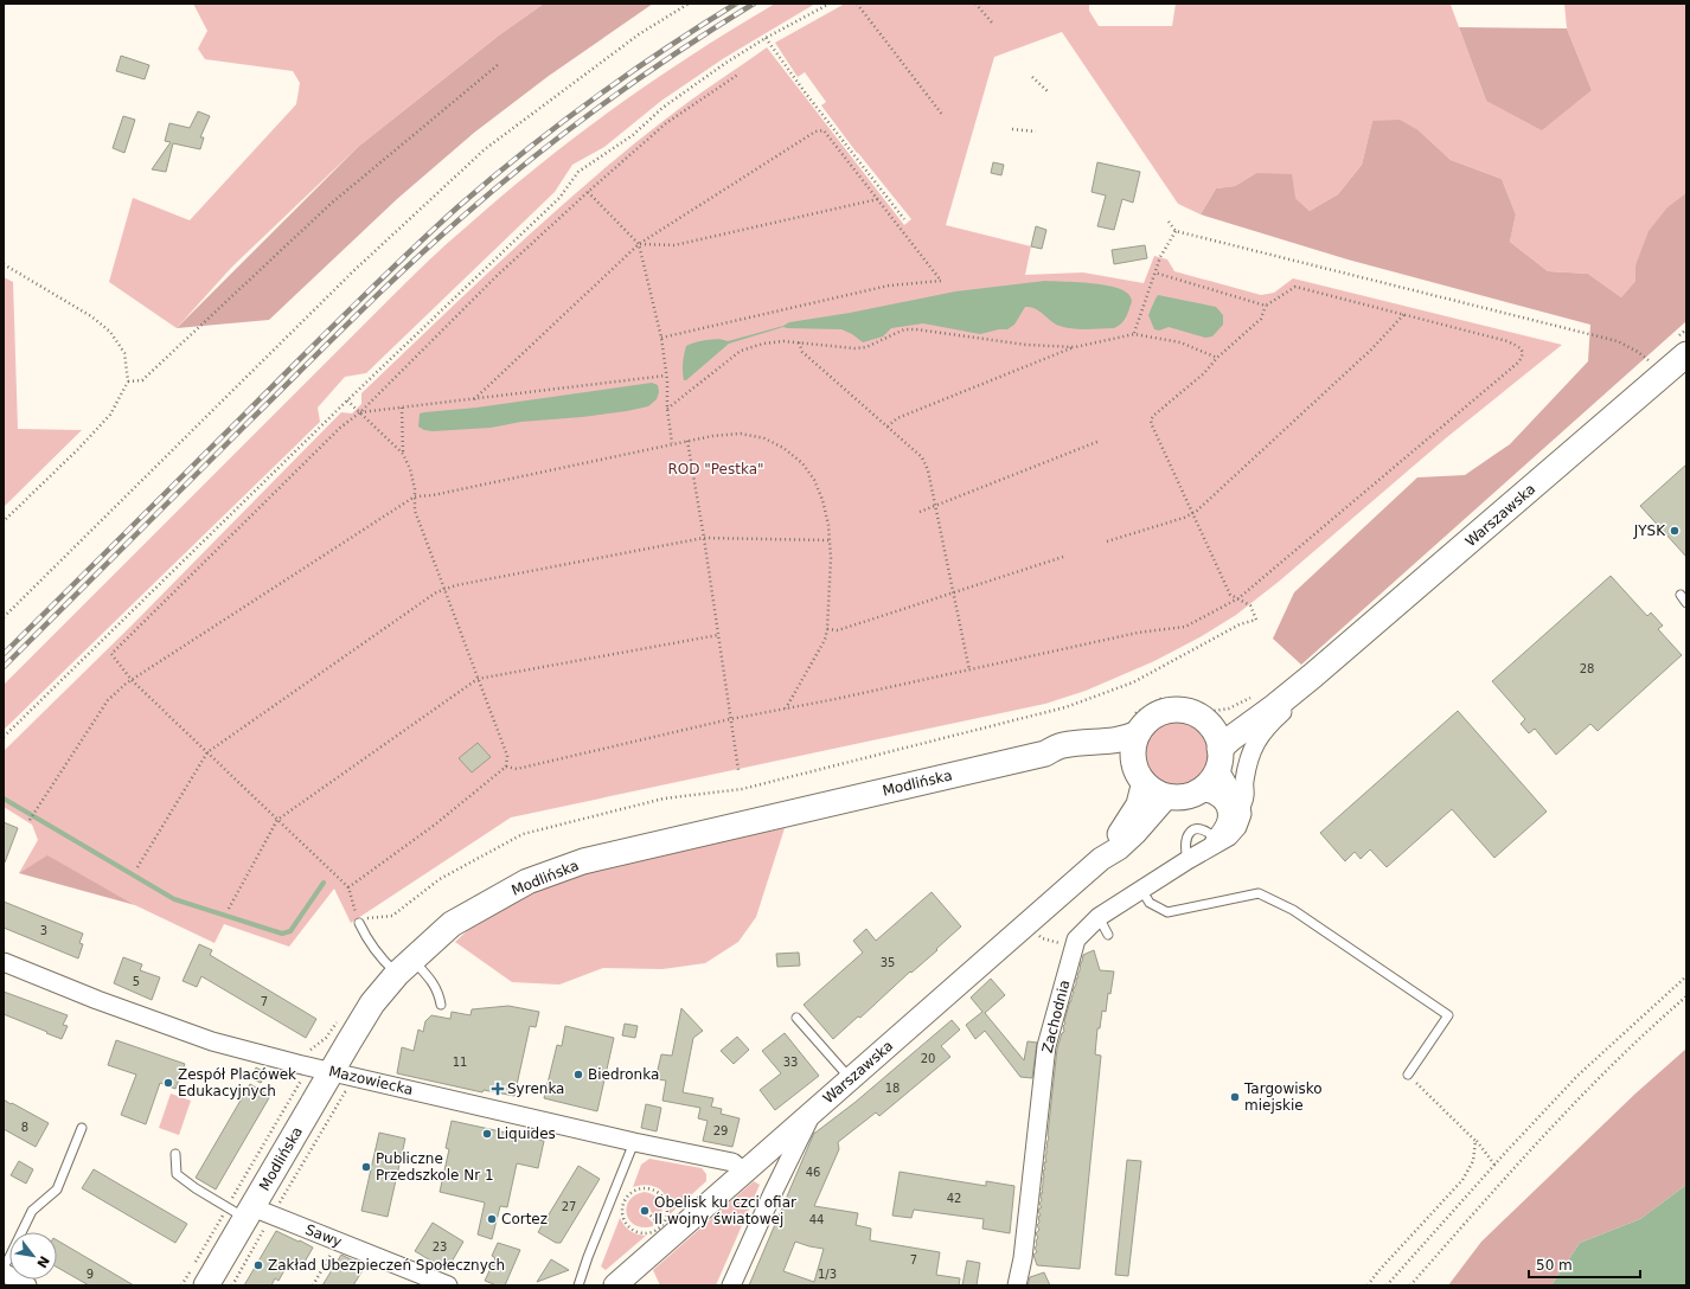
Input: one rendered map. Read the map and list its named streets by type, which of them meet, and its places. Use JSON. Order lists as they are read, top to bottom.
{
  "streets": {
    "main road": ["Warszawska", "Modlińska"],
    "street": ["Zachodnia", "Mazowiecka", "Sawy"]
  },
  "crossings": [
    ["Warszawska", "Modlińska"],
    ["Warszawska", "Zachodnia"],
    ["Warszawska", "Mazowiecka"],
    ["Modlińska", "Mazowiecka"],
    ["Modlińska", "Sawy"]
  ],
  "parks": ["ROD \"Pestka\""],
  "places": {
    "other": [
      "JYSK",
      "Biedronka",
      "Zespół Placówek Edukacyjnych",
      "Targowisko miejskie",
      "Liquides",
      "Publiczne Przedszkole Nr 1",
      "Obelisk ku czci ofiar II wojny światowej",
      "Cortez",
      "Zakład Ubezpieczeń Społecznych"
    ],
    "health": ["Syrenka"]
  },
  "house_numbers": [
    "28",
    "3",
    "35",
    "5",
    "7",
    "20",
    "11",
    "33",
    "18",
    "8",
    "29",
    "46",
    "42",
    "27",
    "44",
    "23",
    "7",
    "9",
    "1/3"
  ],
  "scale_bar": "50 m",
  "north": "bottom right"
}
